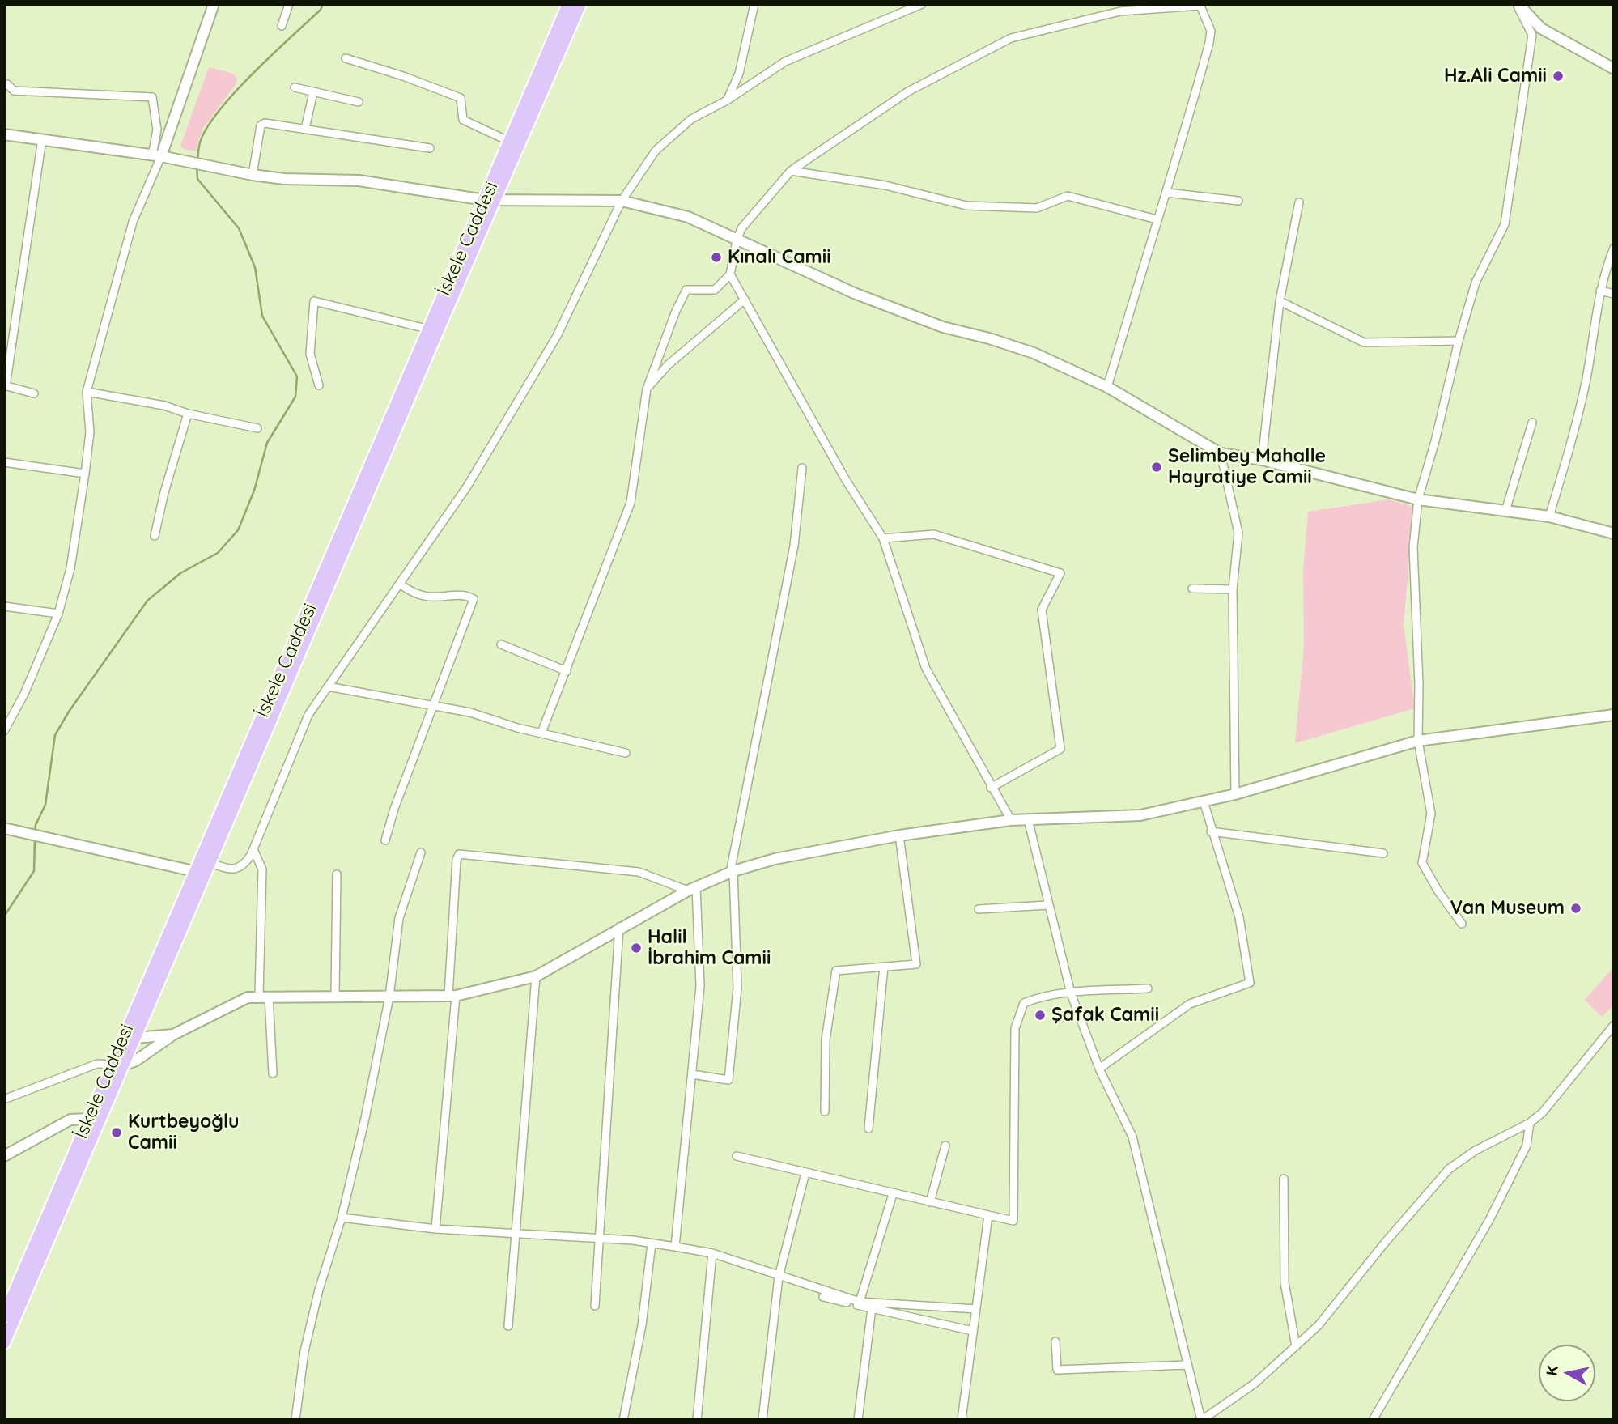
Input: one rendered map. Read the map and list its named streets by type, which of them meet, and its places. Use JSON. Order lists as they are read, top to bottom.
{
  "streets": {
    "main road": ["İskele Caddesi"]
  },
  "places": [
    "Hz.Ali Camii",
    "Kınalı Camii",
    "Selimbey Mahalle Hayratiye Camii",
    "Van Museum",
    "Halil İbrahim Camii",
    "Şafak Camii",
    "Kurtbeyoğlu Camii"
  ],
  "north": "left"
}
